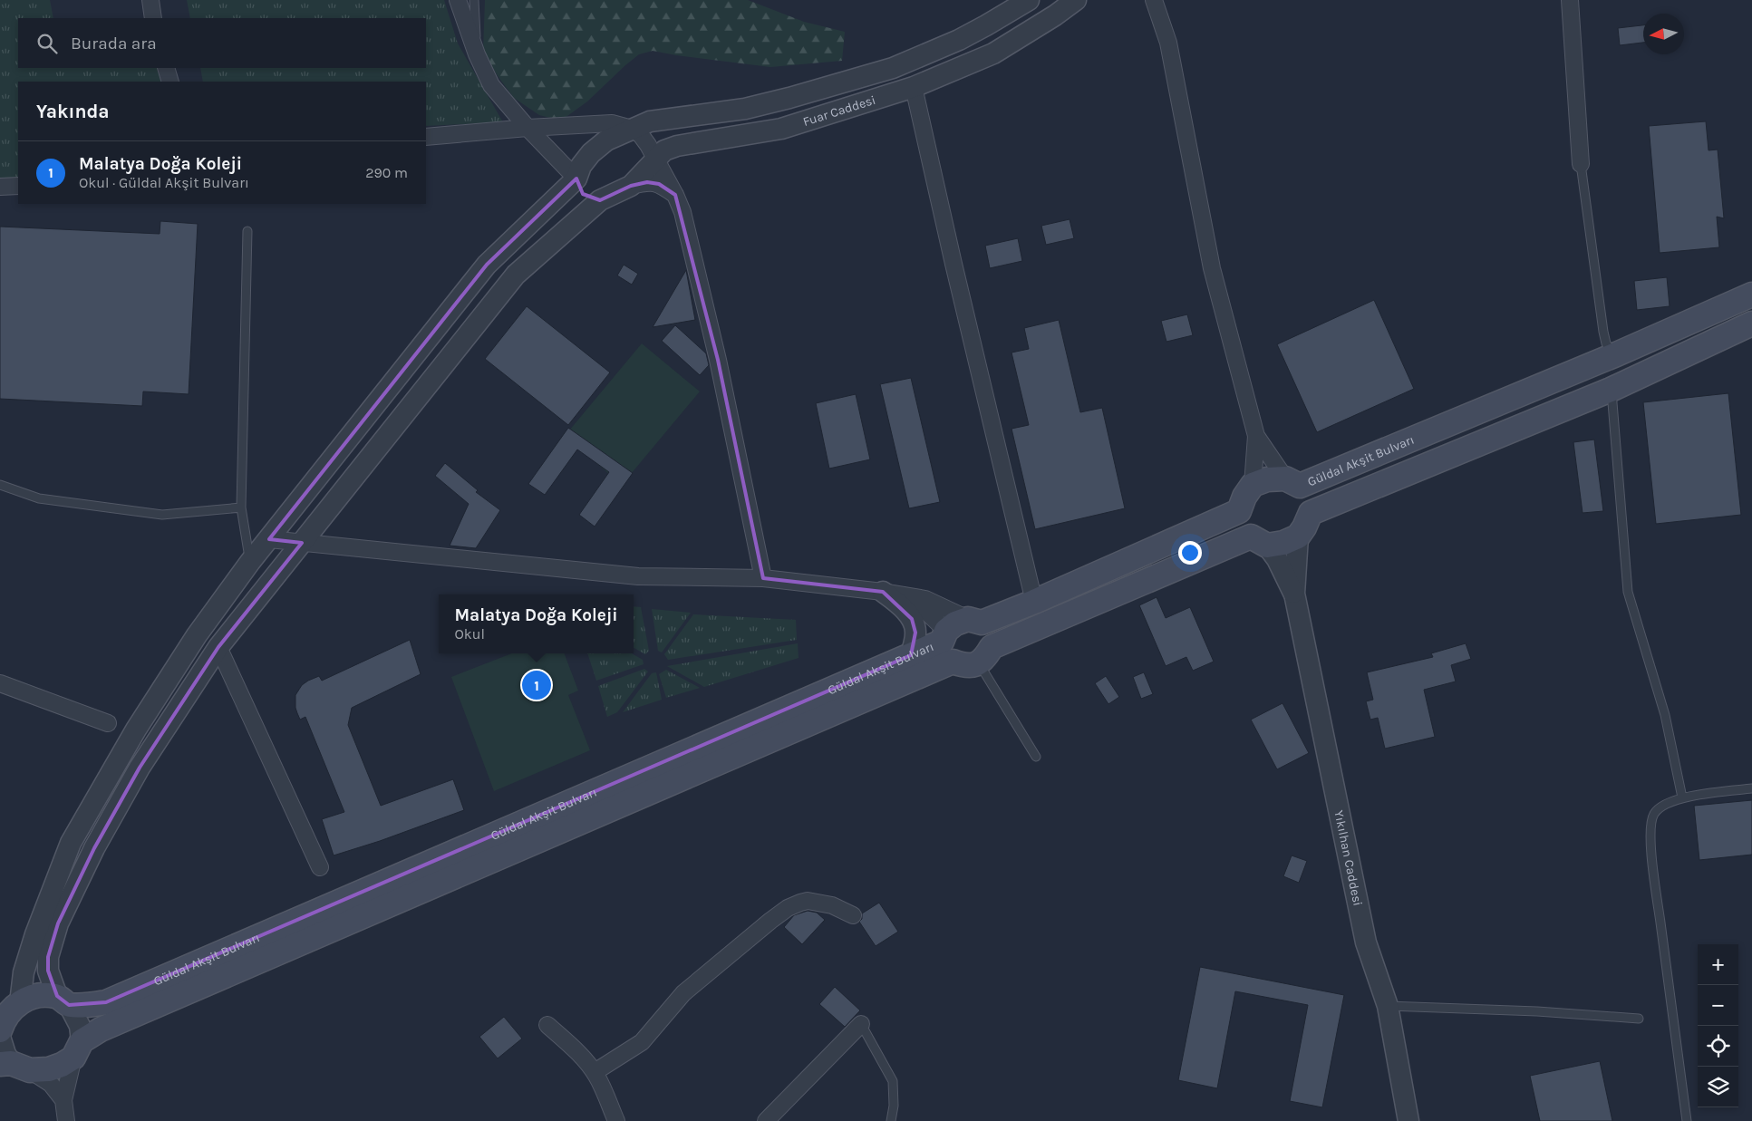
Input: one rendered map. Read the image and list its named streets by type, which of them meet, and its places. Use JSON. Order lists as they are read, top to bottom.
{
  "streets": {
    "main road": ["Güldal Akşit Bulvarı"],
    "street": ["Fuar Caddesi", "Yıkılhan Caddesi"]
  },
  "crossings": [
    ["Fuar Caddesi", "Güldal Akşit Bulvarı"],
    ["Güldal Akşit Bulvarı", "Yıkılhan Caddesi"]
  ],
  "north": "left",
  "page": {
    "search": "Burada ara",
    "heading": "Yakında",
    "list": [
      {
        "mark": "1",
        "name": "Malatya Doğa Koleji",
        "note": "Okul · Güldal Akşit Bulvarı",
        "value": "290 m"
      }
    ],
    "popup": ["Malatya Doğa Koleji", "Okul"],
    "pins": "1",
    "map_buttons": ["+", "−"]
  }
}
